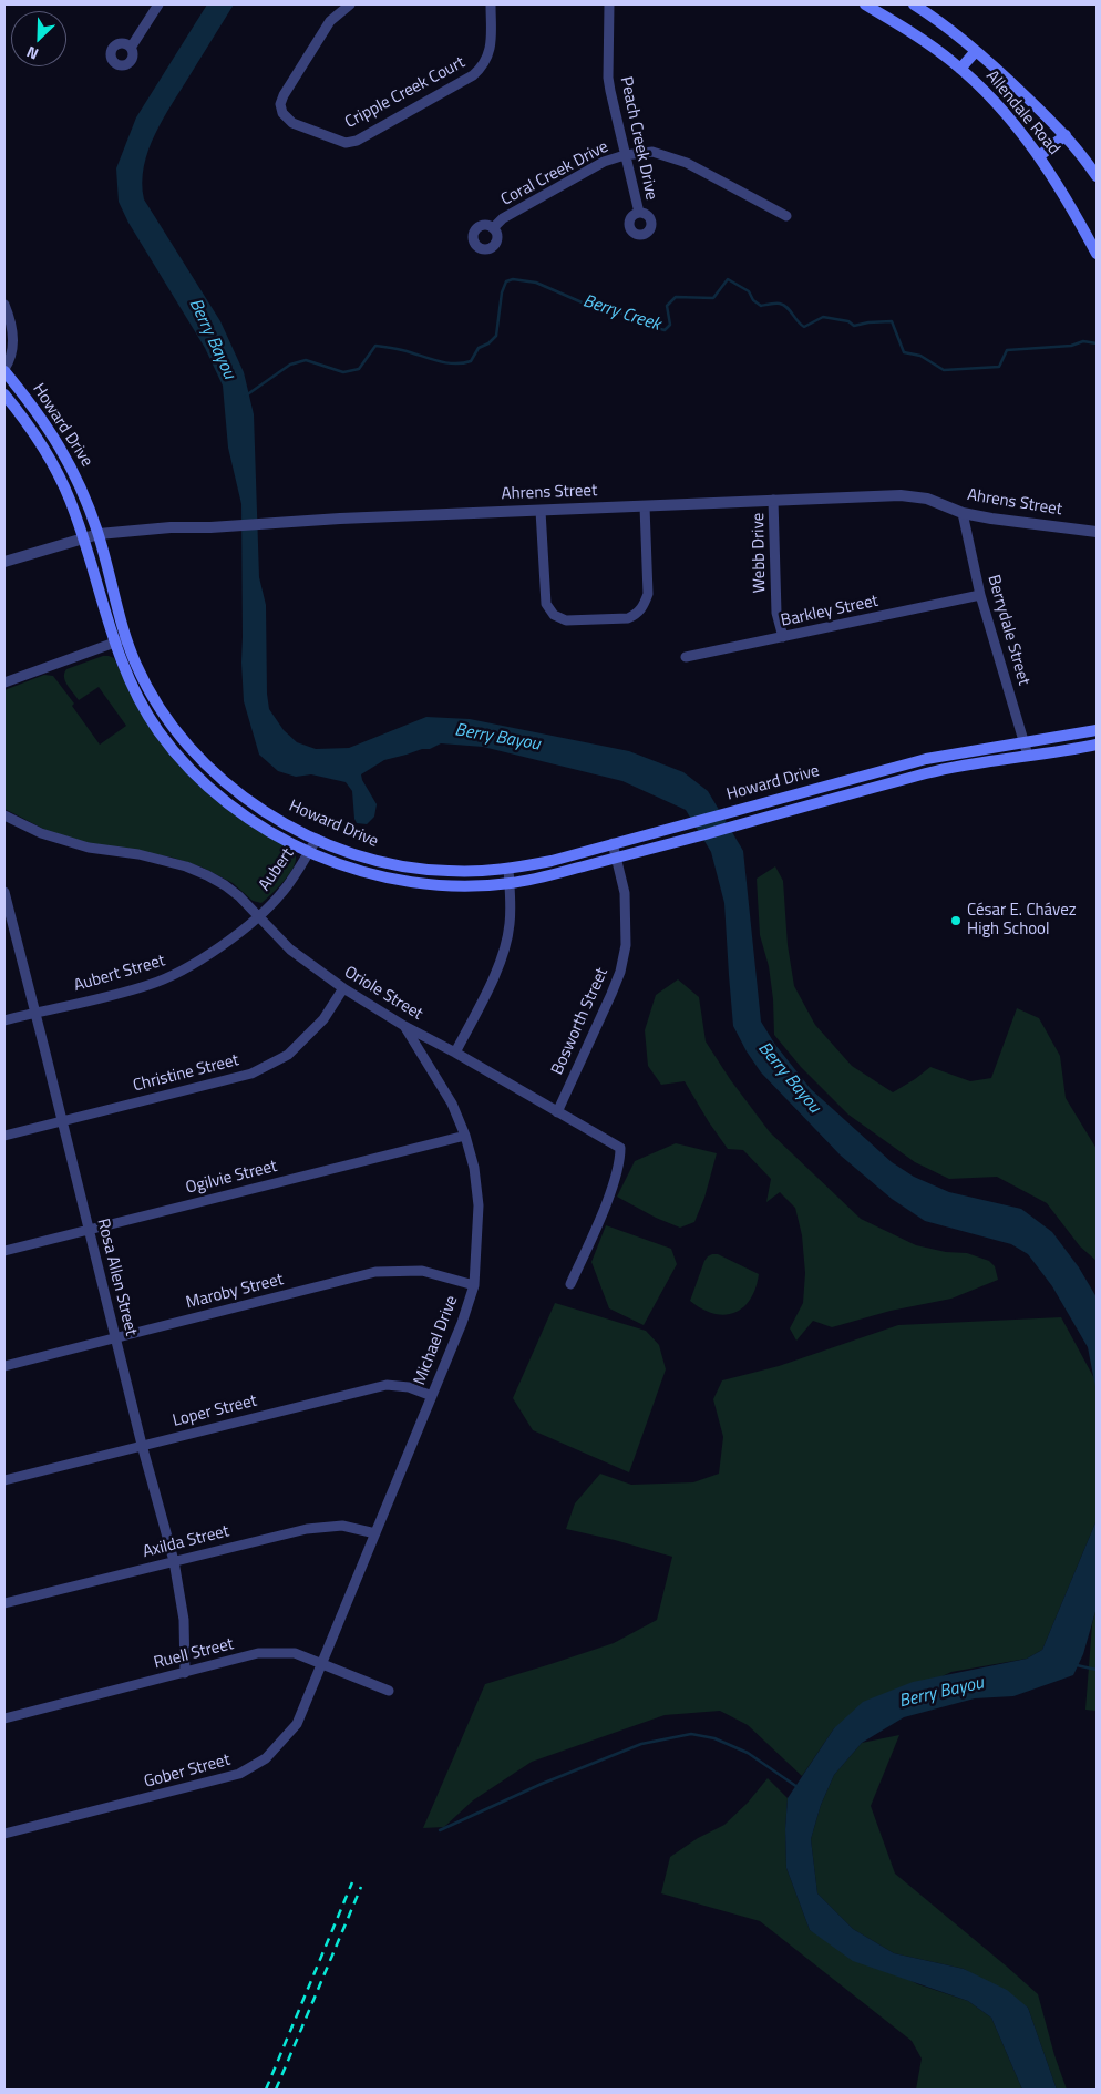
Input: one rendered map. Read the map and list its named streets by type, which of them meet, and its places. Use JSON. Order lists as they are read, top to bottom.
{
  "streets": {
    "main road": ["Allendale Road", "Howard Drive"],
    "street": [
      "Cripple Creek Court",
      "Peach Creek Drive",
      "Coral Creek Drive",
      "Ahrens Street",
      "Webb Drive",
      "Barkley Street",
      "Berrydale Street",
      "Aubert",
      "Aubert Street",
      "Oriole Street",
      "Bosworth Street",
      "Christine Street",
      "Ogilvie Street",
      "Rosa Allen Street",
      "Maroby Street",
      "Michael Drive",
      "Loper Street",
      "Axilda Street",
      "Ruell Street",
      "Gober Street"
    ]
  },
  "crossings": [
    ["Peach Creek Drive", "Coral Creek Drive"],
    ["Howard Drive", "Ahrens Street"],
    ["Howard Drive", "Berrydale Street"],
    ["Howard Drive", "Aubert"],
    ["Howard Drive", "Bosworth Street"],
    ["Ahrens Street", "Webb Drive"],
    ["Ahrens Street", "Berrydale Street"],
    ["Webb Drive", "Barkley Street"],
    ["Barkley Street", "Berrydale Street"],
    ["Aubert", "Aubert Street"],
    ["Aubert", "Oriole Street"],
    ["Aubert Street", "Oriole Street"],
    ["Aubert Street", "Rosa Allen Street"],
    ["Oriole Street", "Bosworth Street"],
    ["Oriole Street", "Christine Street"],
    ["Oriole Street", "Michael Drive"],
    ["Christine Street", "Rosa Allen Street"],
    ["Ogilvie Street", "Rosa Allen Street"],
    ["Ogilvie Street", "Michael Drive"],
    ["Rosa Allen Street", "Maroby Street"],
    ["Rosa Allen Street", "Loper Street"],
    ["Rosa Allen Street", "Axilda Street"],
    ["Rosa Allen Street", "Ruell Street"],
    ["Maroby Street", "Michael Drive"],
    ["Michael Drive", "Loper Street"],
    ["Michael Drive", "Axilda Street"],
    ["Michael Drive", "Ruell Street"],
    ["Michael Drive", "Gober Street"],
    ["Ruell Street", "Gober Street"]
  ],
  "water": ["Berry Creek", "Berry Bayou"],
  "places": ["César E. Chávez High School"],
  "north": "bottom left"
}
